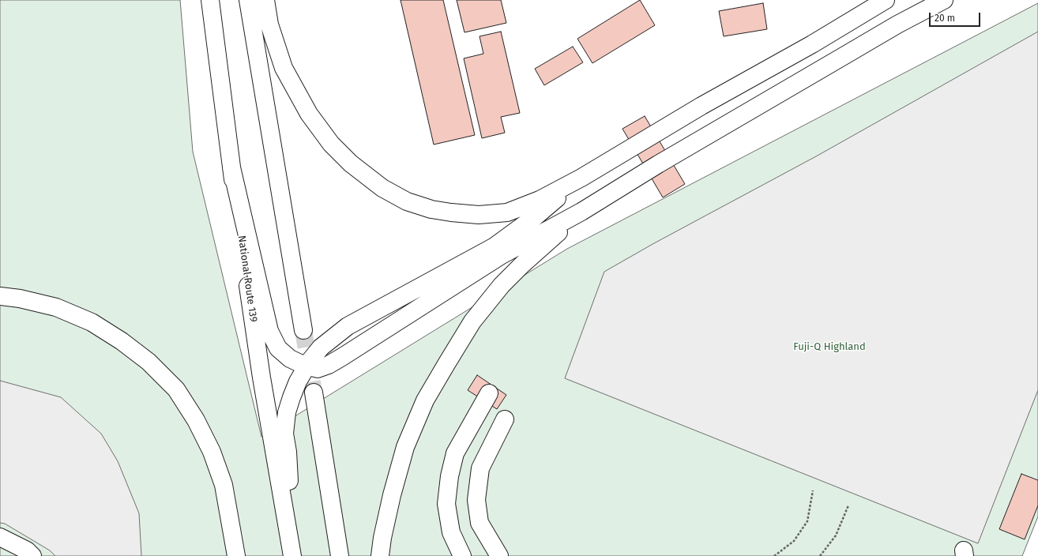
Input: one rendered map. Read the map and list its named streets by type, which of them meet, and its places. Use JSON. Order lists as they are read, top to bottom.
{
  "streets": {
    "main road": ["National Route 139"]
  },
  "parks": ["Fuji-Q Highland"],
  "scale_bar": "20 m"
}
